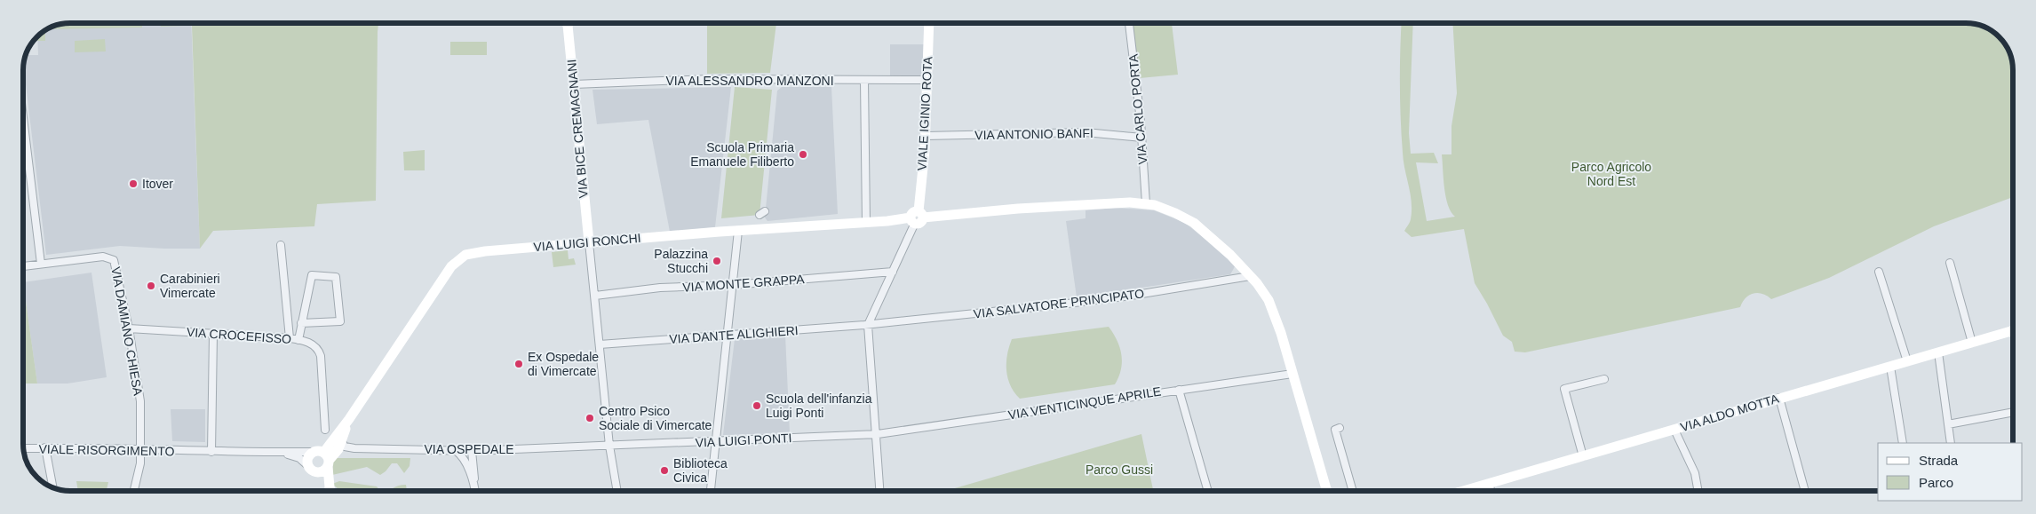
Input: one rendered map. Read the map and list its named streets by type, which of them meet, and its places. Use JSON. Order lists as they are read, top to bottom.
{
  "streets": {
    "street": [
      "VIA ALESSANDRO MANZONI",
      "VIA CARLO PORTA",
      "VIALE IGINIO ROTA",
      "VIA BICE CREMAGNANI",
      "VIA ANTONIO BANFI",
      "VIA LUIGI RONCHI",
      "VIA MONTE GRAPPA",
      "VIA SALVATORE PRINCIPATO",
      "VIA DAMIANO CHIESA",
      "VIA DANTE ALIGHIERI",
      "VIA CROCEFISSO",
      "VIA VENTICINQUE APRILE",
      "VIA ALDO MOTTA",
      "VIA LUIGI PONTI",
      "VIA OSPEDALE",
      "VIALE RISORGIMENTO"
    ]
  },
  "crossings": [
    ["VIA ALESSANDRO MANZONI", "VIALE IGINIO ROTA"],
    ["VIA ALESSANDRO MANZONI", "VIA BICE CREMAGNANI"],
    ["VIA CARLO PORTA", "VIA ANTONIO BANFI"],
    ["VIALE IGINIO ROTA", "VIA ANTONIO BANFI"],
    ["VIA BICE CREMAGNANI", "VIA LUIGI RONCHI"],
    ["VIA LUIGI RONCHI", "VIA OSPEDALE"],
    ["VIA LUIGI RONCHI", "VIALE RISORGIMENTO"],
    ["VIA SALVATORE PRINCIPATO", "VIA DANTE ALIGHIERI"],
    ["VIA DAMIANO CHIESA", "VIA CROCEFISSO"],
    ["VIA DAMIANO CHIESA", "VIALE RISORGIMENTO"],
    ["VIA VENTICINQUE APRILE", "VIA LUIGI PONTI"],
    ["VIA LUIGI PONTI", "VIA OSPEDALE"]
  ],
  "parks": ["Parco Agricolo Nord Est", "Parco Gussi"],
  "places": [
    "Scuola Primaria Emanuele Filiberto",
    "Itover",
    "Palazzina Stucchi",
    "Carabinieri Vimercate",
    "Ex Ospedale di Vimercate",
    "Scuola dell'infanzia Luigi Ponti",
    "Centro Psico Sociale di Vimercate",
    "Biblioteca Civica"
  ],
  "legend": ["Strada", "Parco"]
}
